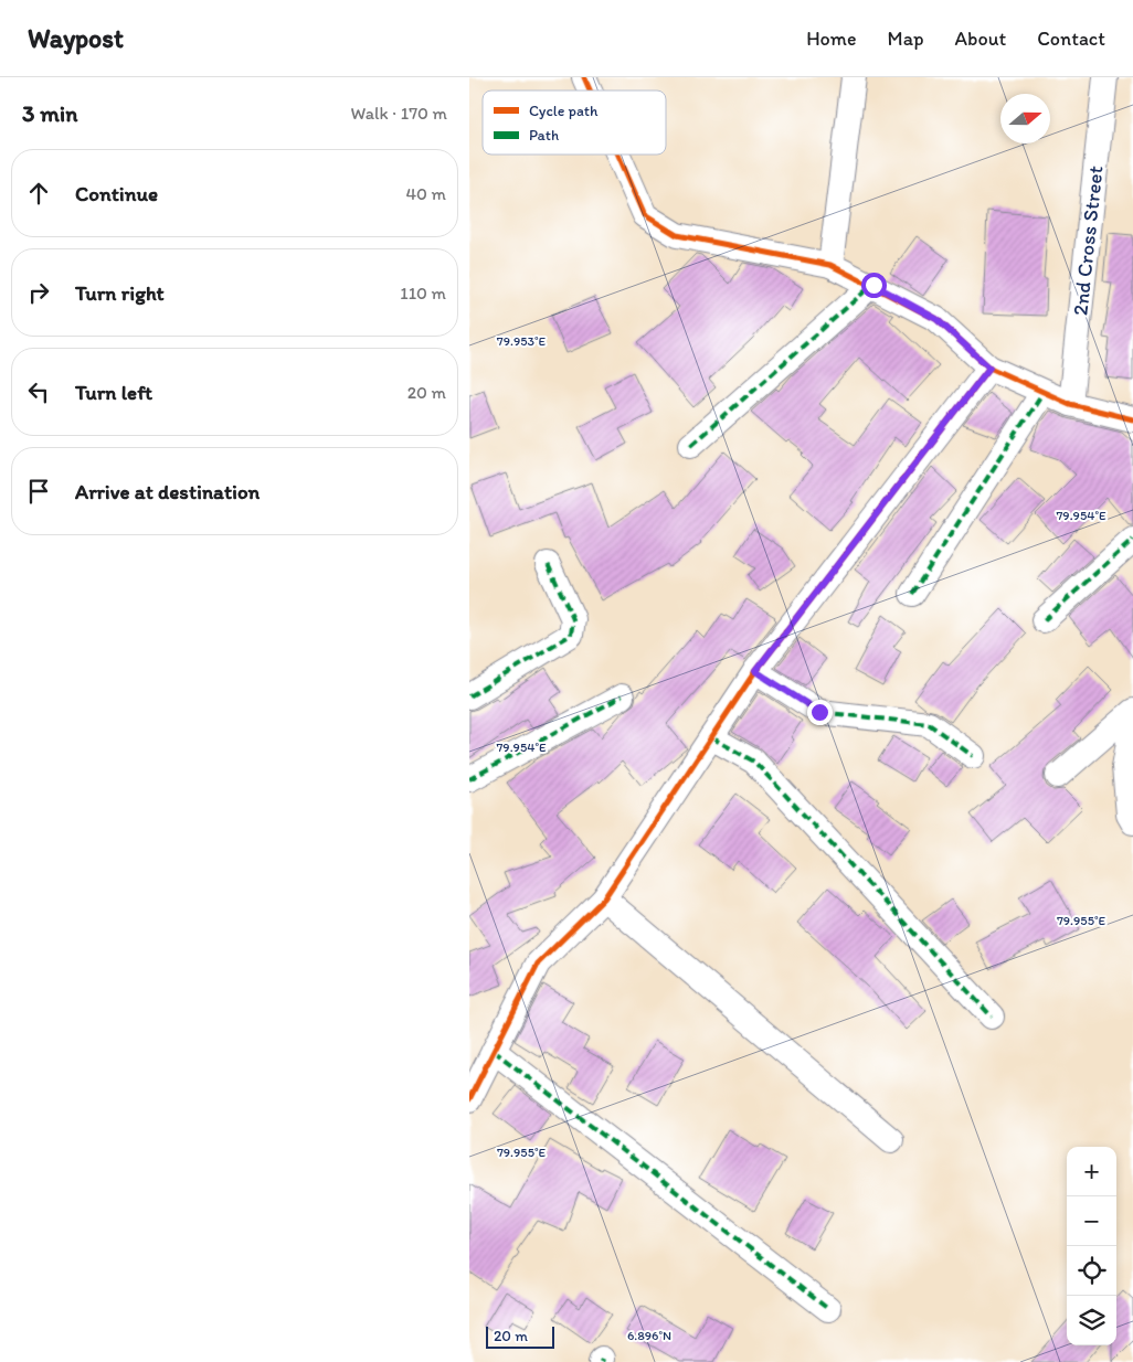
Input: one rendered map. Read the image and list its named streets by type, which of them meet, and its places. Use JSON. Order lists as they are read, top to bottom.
{
  "streets": {
    "street": ["2nd Cross Street"]
  },
  "legend": ["Cycle path", "Path"],
  "scale_bar": "20 m",
  "north": "right",
  "page": {
    "header": "Waypost",
    "nav": [
      "Home",
      "Map",
      "About",
      "Contact"
    ],
    "heading": ["3 min", "Walk · 170 m"],
    "list": [
      ["Continue", "40 m"],
      ["Turn right", "110 m"],
      ["Turn left", "20 m"],
      "Arrive at destination"
    ],
    "map_buttons": ["+", "−"],
    "scale": "20 m"
  },
  "coordinates": [
    "79.953°E",
    "79.954°E",
    "79.955°E",
    "6.896°N"
  ]
}
